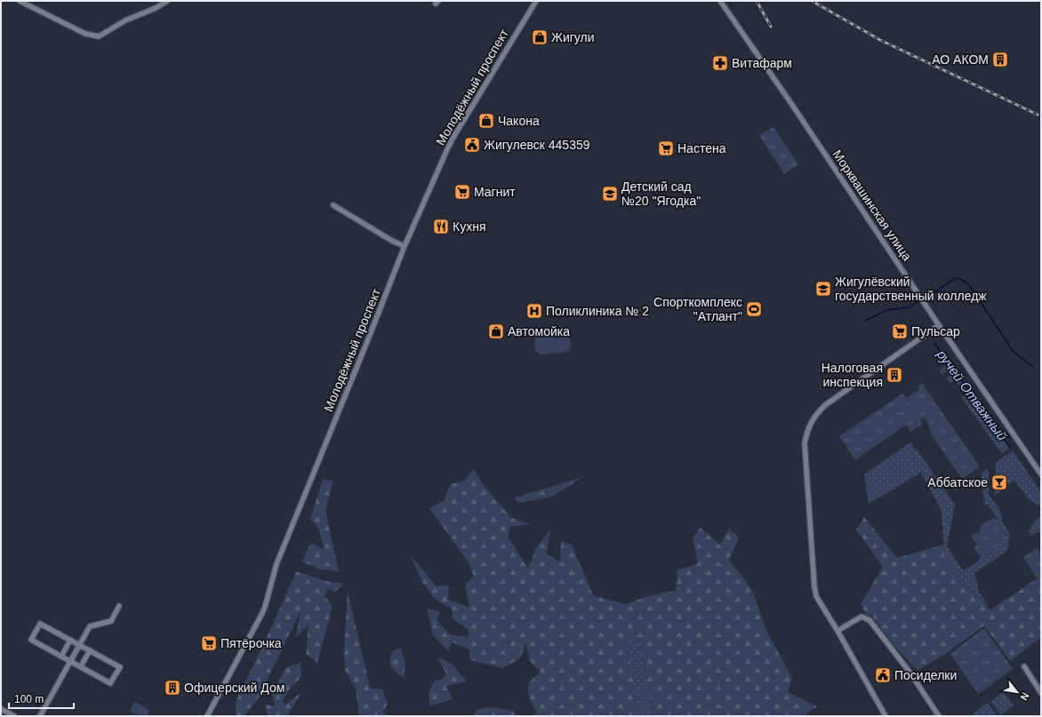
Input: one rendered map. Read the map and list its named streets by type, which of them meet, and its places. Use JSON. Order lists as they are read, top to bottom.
{
  "streets": {
    "street": ["Молодёжный проспект", "Морквашинская улица"]
  },
  "water": ["ручей Отважный"],
  "places": {
    "shop": ["Жигули", "Чакона", "Автомойка"],
    "building": ["АО АКОМ", "Налоговая инспекция", "Офицерский Дом"],
    "pharmacy": ["Витафарм"],
    "public building": ["Жигулевск 445359", "Посиделки"],
    "supermarket": [
      "Настена",
      "Магнит",
      "Пульсар",
      "Пятёрочка"
    ],
    "school or university": ["Детский сад №20 \"Ягодка\"", "Жигулёвский государственный колледж"],
    "restaurant": ["Кухня"],
    "sports": ["Спорткомплекс \"Атлант\""],
    "hospital": ["Поликлиника № 2"],
    "bar": ["Аббатское"]
  },
  "scale_bar": "100 m",
  "north": "bottom right"
}
